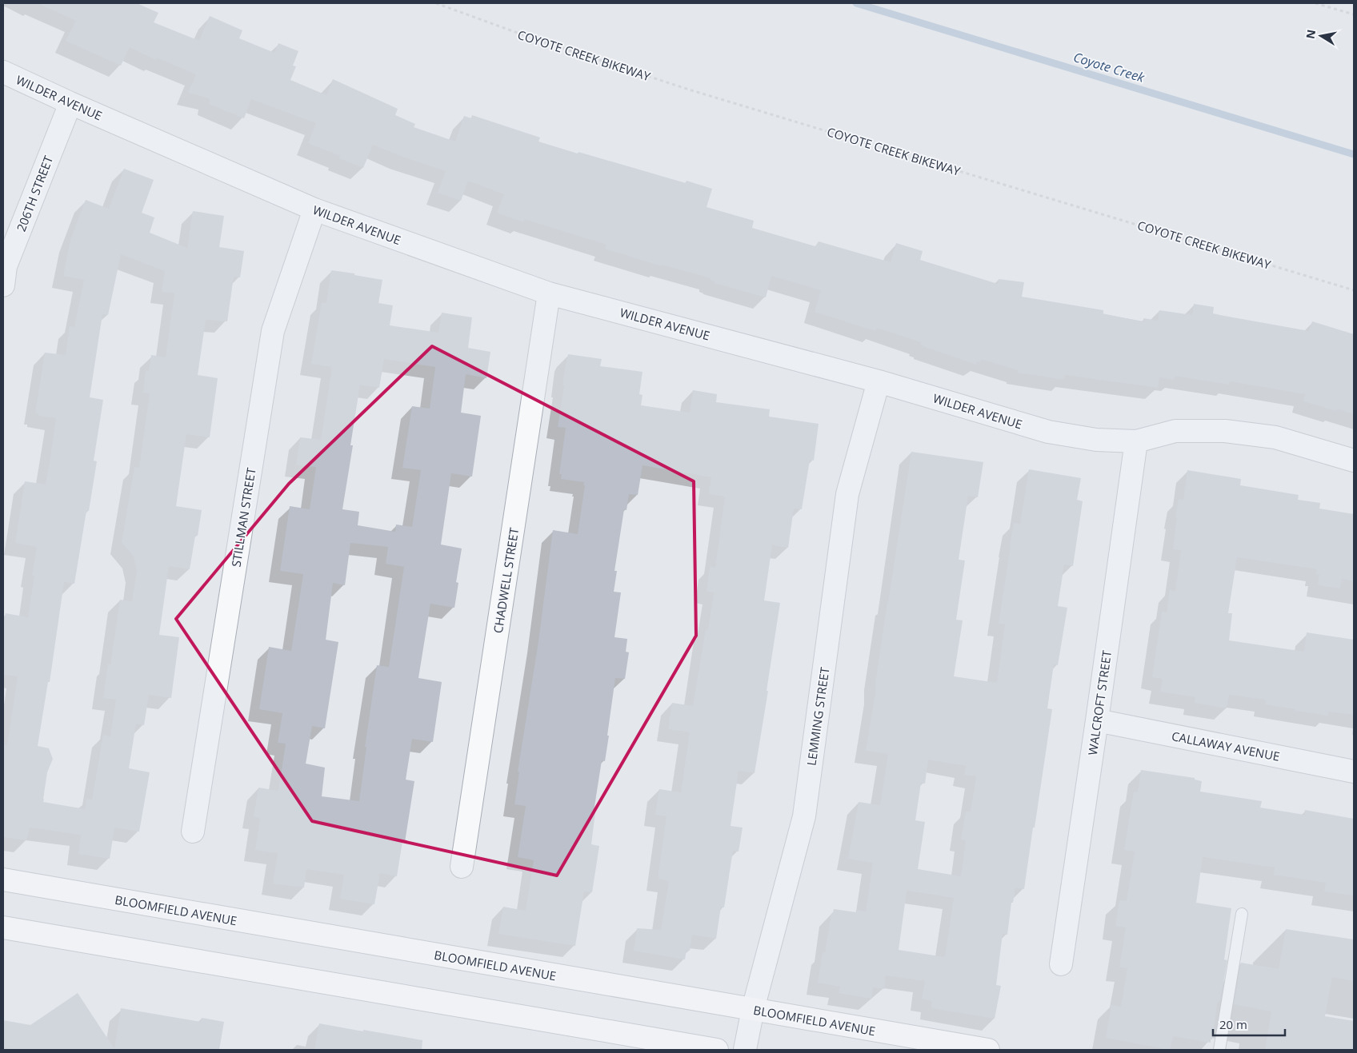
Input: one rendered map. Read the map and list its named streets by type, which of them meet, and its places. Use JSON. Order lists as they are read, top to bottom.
{
  "streets": {
    "street": [
      "WILDER AVENUE",
      "206TH STREET",
      "STILLMAN STREET",
      "CHADWELL STREET",
      "WALCROFT STREET",
      "LEMMING STREET",
      "CALLAWAY AVENUE",
      "BLOOMFIELD AVENUE"
    ],
    "path": ["COYOTE CREEK BIKEWAY"]
  },
  "crossings": [
    ["WILDER AVENUE", "206TH STREET"],
    ["WILDER AVENUE", "STILLMAN STREET"],
    ["WILDER AVENUE", "CHADWELL STREET"],
    ["WILDER AVENUE", "WALCROFT STREET"],
    ["WILDER AVENUE", "LEMMING STREET"],
    ["WALCROFT STREET", "CALLAWAY AVENUE"],
    ["LEMMING STREET", "BLOOMFIELD AVENUE"]
  ],
  "water": ["Coyote Creek"],
  "scale_bar": "20 m",
  "north": "left"
}
